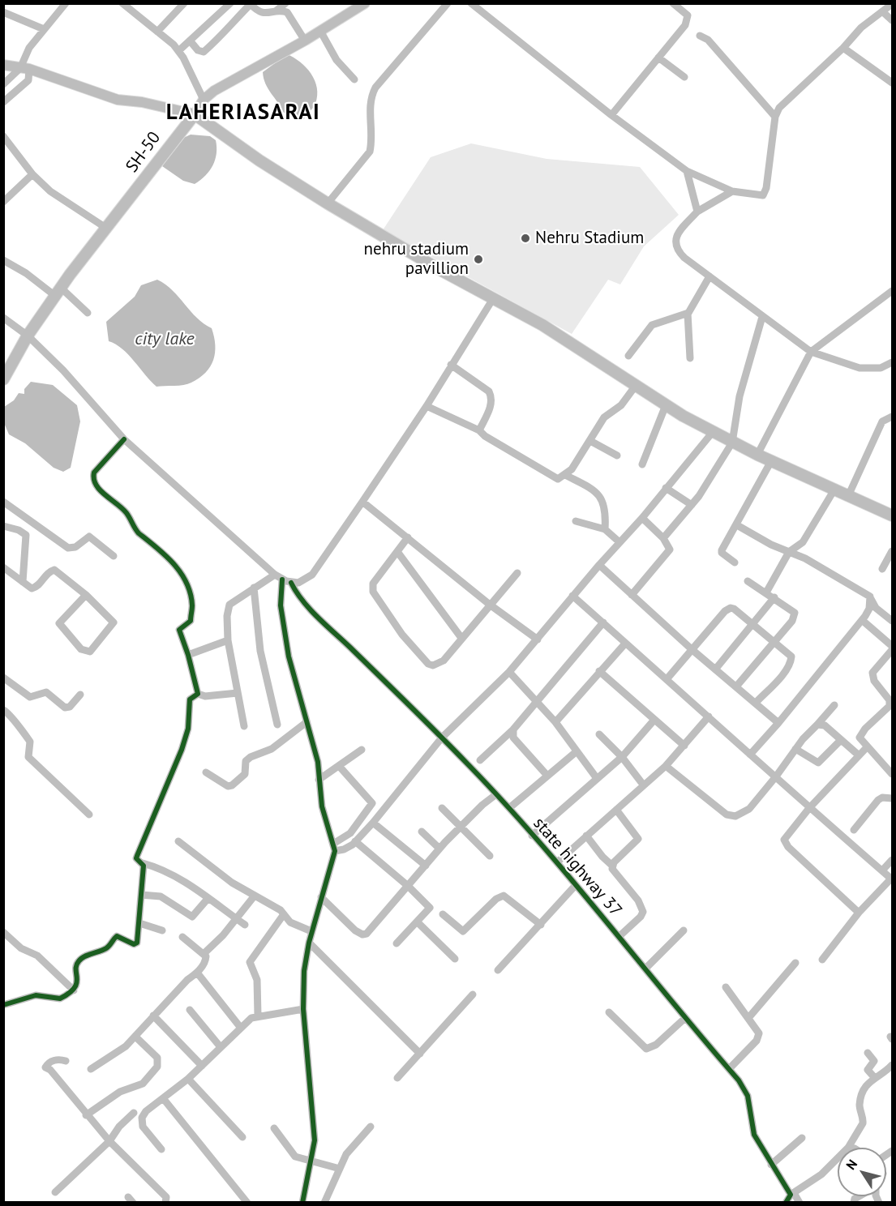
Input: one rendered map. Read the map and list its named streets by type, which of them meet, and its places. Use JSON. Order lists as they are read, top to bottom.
{
  "streets": {
    "highway": ["SH-50"],
    "street": ["state highway 37"]
  },
  "districts": ["LAHERIASARAI"],
  "water": ["city lake"],
  "places": ["Nehru Stadium", "nehru stadium pavillion"],
  "north": "top left"
}
